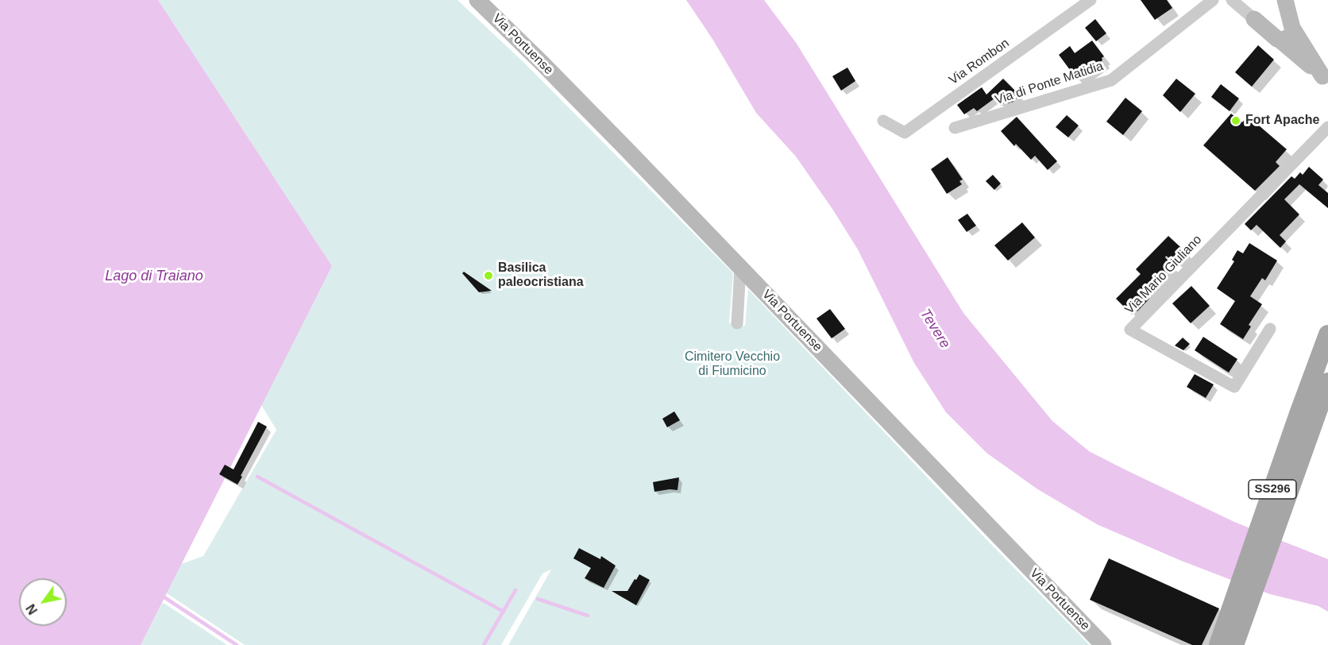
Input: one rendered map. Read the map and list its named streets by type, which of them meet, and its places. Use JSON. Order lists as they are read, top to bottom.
{
  "streets": {
    "main road": ["SS296"],
    "street": [
      "Via Portuense",
      "Via Rombon",
      "Via di Ponte Matidia",
      "Via Mario Giuliano"
    ]
  },
  "water": ["Lago di Traiano", "Tevere"],
  "parks": ["Cimitero Vecchio di Fiumicino"],
  "places": ["Fort Apache", "Basilica paleocristiana"],
  "north": "bottom left"
}
